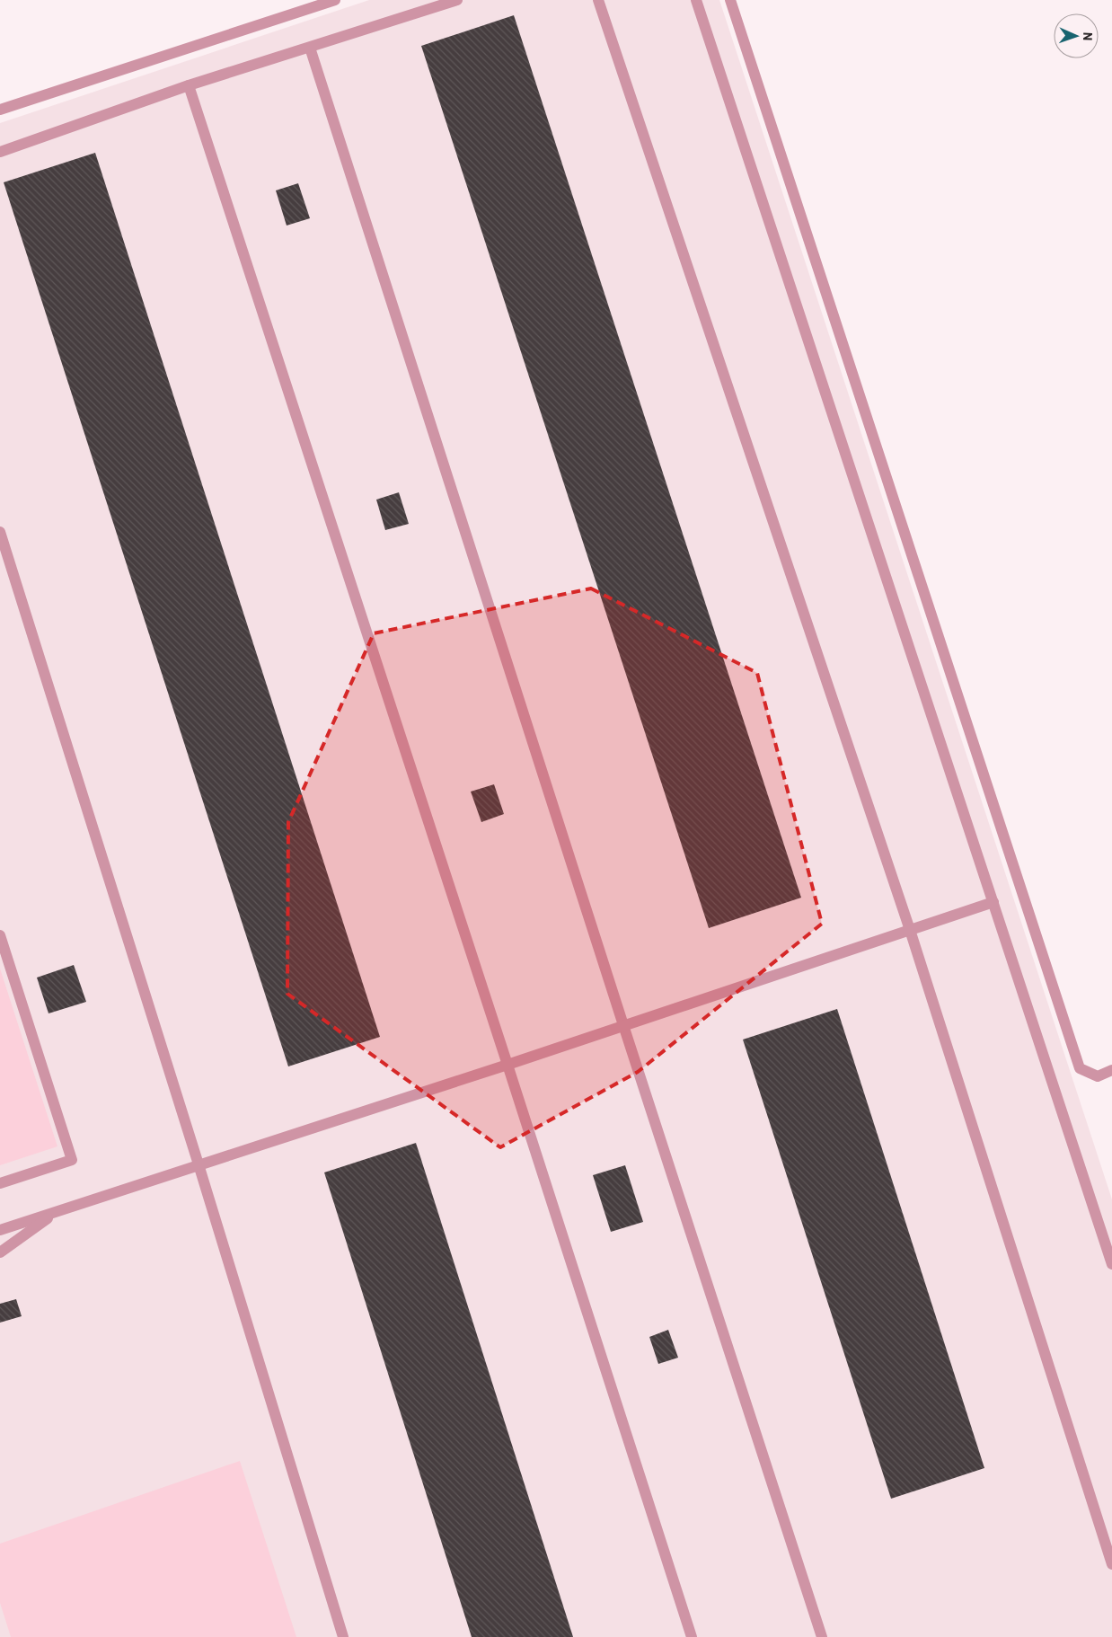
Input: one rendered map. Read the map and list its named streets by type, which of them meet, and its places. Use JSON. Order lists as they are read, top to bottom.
{
  "north": "right"
}
